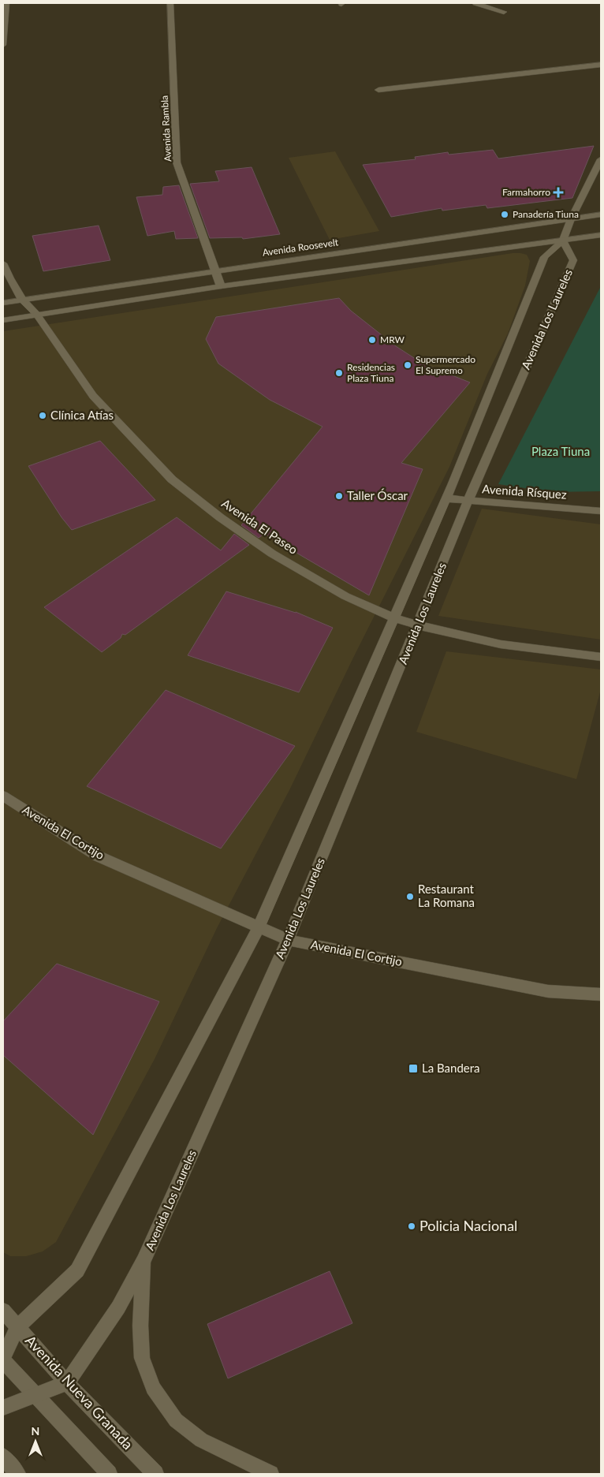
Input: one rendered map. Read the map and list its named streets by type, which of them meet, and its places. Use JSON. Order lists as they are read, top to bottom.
{
  "streets": {
    "street": [
      "Avenida Rambla",
      "Avenida Roosevelt",
      "Avenida Los Laureles",
      "Avenida Rísquez",
      "Avenida El Paseo",
      "Avenida El Cortijo",
      "Avenida Nueva Granada"
    ]
  },
  "crossings": [
    ["Avenida Rambla", "Avenida Roosevelt"],
    ["Avenida Roosevelt", "Avenida El Paseo"],
    ["Avenida Los Laureles", "Avenida Rísquez"],
    ["Avenida Los Laureles", "Avenida El Paseo"],
    ["Avenida Los Laureles", "Avenida El Cortijo"],
    ["Avenida Los Laureles", "Avenida Nueva Granada"]
  ],
  "parks": ["Plaza Tiuna"],
  "places": {
    "health": ["Farmahorro"],
    "other": [
      "Panadería Tiuna",
      "MRW",
      "Supermercado El Supremo",
      "Residencias Plaza Tiuna",
      "Clínica Atías",
      "Taller Óscar",
      "Restaurant La Romana",
      "Policia Nacional"
    ],
    "transit": ["La Bandera"]
  },
  "north": "top"
}
